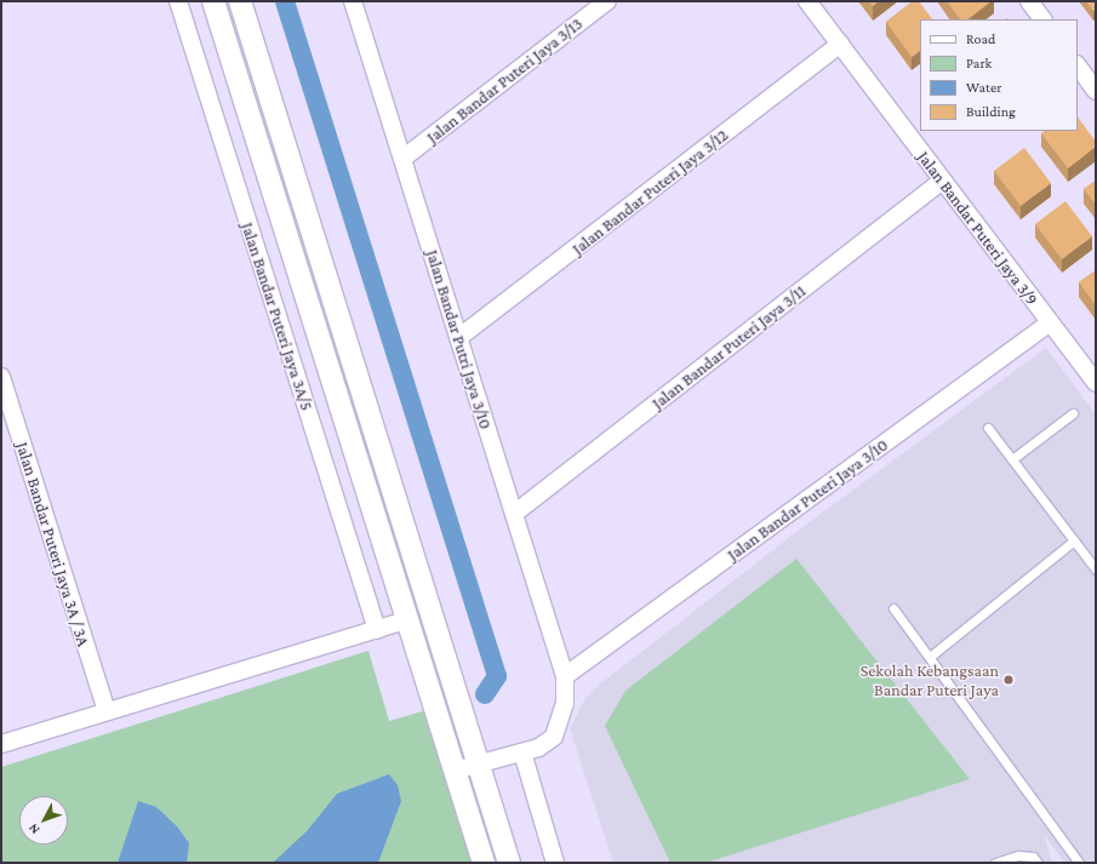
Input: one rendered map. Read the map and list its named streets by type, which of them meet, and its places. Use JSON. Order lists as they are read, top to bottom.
{
  "streets": {
    "street": [
      "Jalan Bandar Puteri Jaya 3/13",
      "Jalan Bandar Puteri Jaya 3/12",
      "Jalan Bandar Puteri Jaya 3/9",
      "Jalan Bandar Puteri Jaya 3A/5",
      "Jalan Bandar Putri Jaya 3/10",
      "Jalan Bandar Puteri Jaya 3/11",
      "Jalan Bandar Puteri Jaya 3/10",
      "Jalan Bandar Puteri Jaya 3A / 3A"
    ]
  },
  "crossings": [
    ["Jalan Bandar Puteri Jaya 3/13", "Jalan Bandar Putri Jaya 3/10"],
    ["Jalan Bandar Puteri Jaya 3/12", "Jalan Bandar Puteri Jaya 3/9"],
    ["Jalan Bandar Puteri Jaya 3/12", "Jalan Bandar Putri Jaya 3/10"],
    ["Jalan Bandar Puteri Jaya 3/9", "Jalan Bandar Puteri Jaya 3/11"],
    ["Jalan Bandar Puteri Jaya 3/9", "Jalan Bandar Puteri Jaya 3/10"],
    ["Jalan Bandar Putri Jaya 3/10", "Jalan Bandar Puteri Jaya 3/11"],
    ["Jalan Bandar Putri Jaya 3/10", "Jalan Bandar Puteri Jaya 3/10"]
  ],
  "places": ["Sekolah Kebangsaan Bandar Puteri Jaya"],
  "legend": [
    "Road",
    "Park",
    "Water",
    "Building"
  ],
  "north": "bottom left"
}
